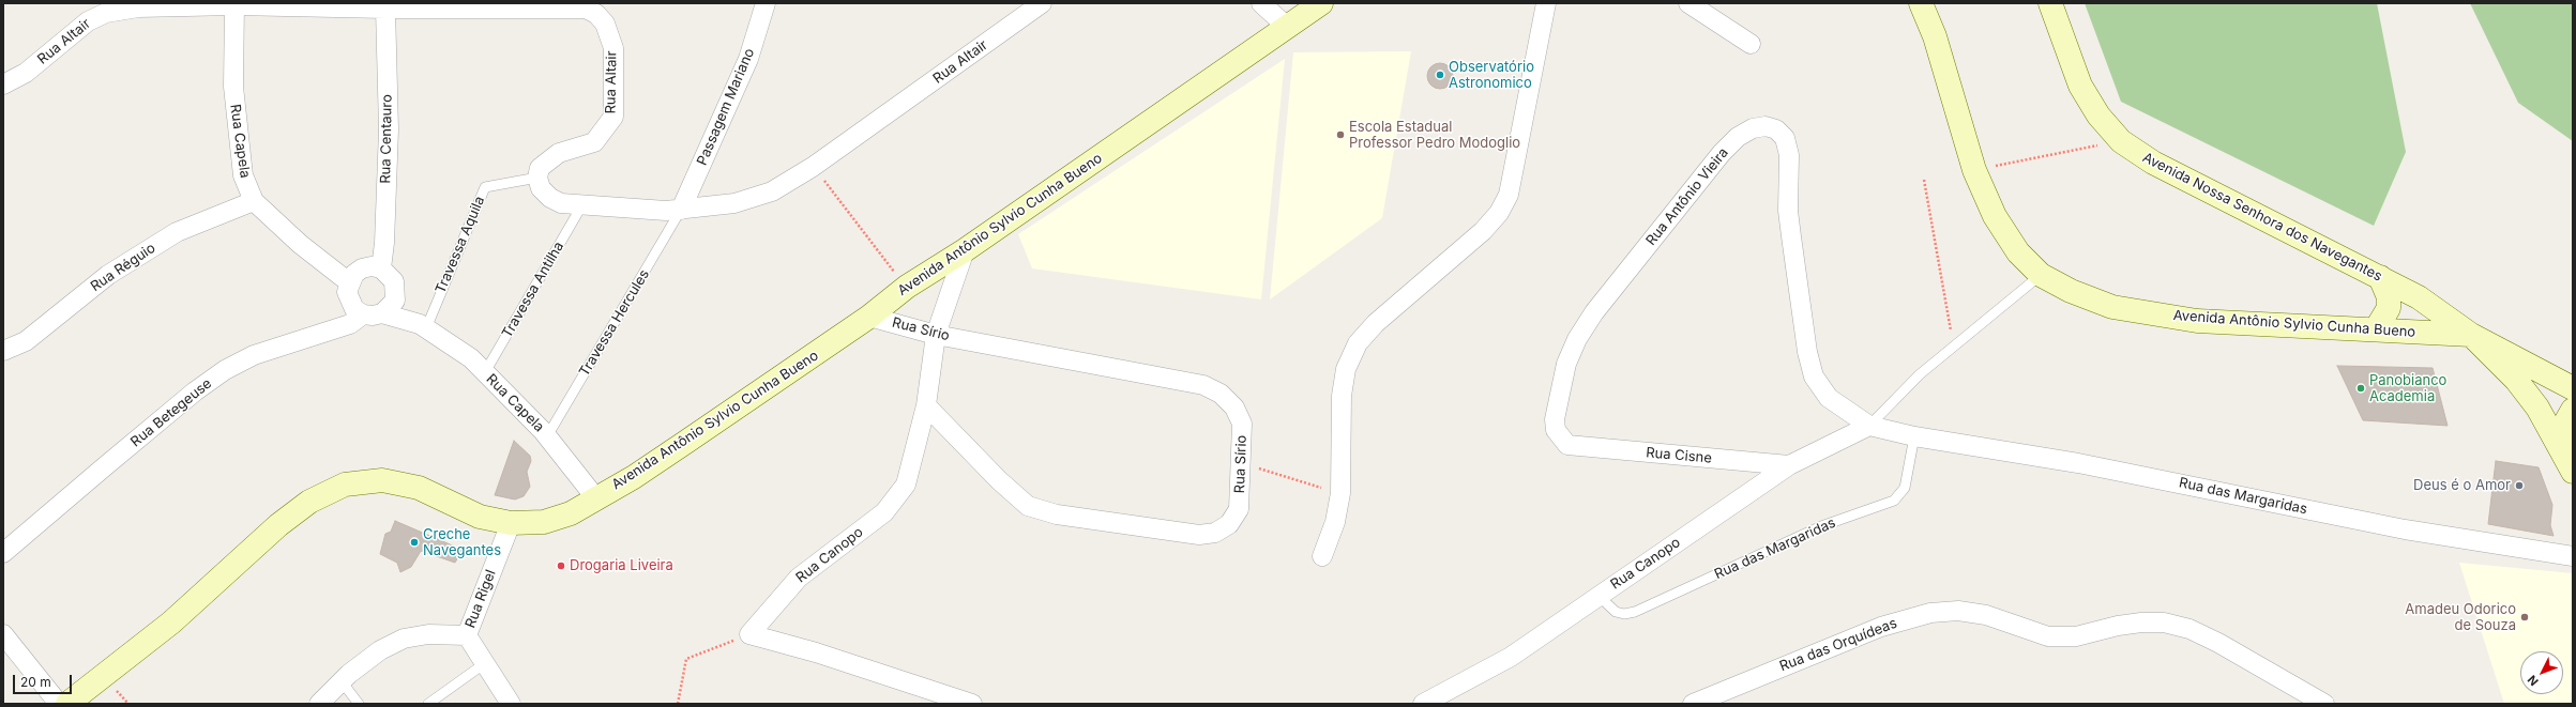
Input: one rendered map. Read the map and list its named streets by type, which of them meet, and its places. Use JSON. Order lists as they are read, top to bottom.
{
  "streets": {
    "main road": ["Avenida Nossa Senhora dos Navegantes", "Avenida Antônio Sylvio Cunha Bueno"],
    "street": [
      "Rua Altair",
      "Passagem Mariano",
      "Rua Centauro",
      "Rua Capela",
      "Rua Antônio Vieira",
      "Rua Réguio",
      "Rua Sírio",
      "Rua Betegeuse",
      "Rua Cisne",
      "Rua das Margaridas",
      "Rua Canopo",
      "Rua Rigel",
      "Rua das Orquídeas"
    ],
    "lane": ["Travessa Aquila", "Travessa Antilha", "Travessa Hercules"]
  },
  "crossings": [
    ["Rua Altair", "Passagem Mariano"],
    ["Rua Altair", "Rua Centauro"],
    ["Rua Altair", "Rua Capela"],
    ["Rua Altair", "Travessa Aquila"],
    ["Rua Altair", "Travessa Antilha"],
    ["Rua Altair", "Travessa Hercules"],
    ["Passagem Mariano", "Travessa Hercules"],
    ["Rua Centauro", "Rua Capela"],
    ["Rua Centauro", "Rua Betegeuse"],
    ["Rua Capela", "Avenida Antônio Sylvio Cunha Bueno"],
    ["Rua Capela", "Travessa Aquila"],
    ["Rua Capela", "Rua Réguio"],
    ["Rua Capela", "Travessa Antilha"],
    ["Rua Capela", "Travessa Hercules"],
    ["Rua Capela", "Rua Betegeuse"],
    ["Rua Antônio Vieira", "Rua Cisne"],
    ["Rua Antônio Vieira", "Rua das Margaridas"],
    ["Rua Antônio Vieira", "Rua Canopo"],
    ["Avenida Nossa Senhora dos Navegantes", "Avenida Antônio Sylvio Cunha Bueno"],
    ["Avenida Antônio Sylvio Cunha Bueno", "Rua Sírio"],
    ["Avenida Antônio Sylvio Cunha Bueno", "Rua Canopo"],
    ["Avenida Antônio Sylvio Cunha Bueno", "Rua Rigel"],
    ["Rua Sírio", "Rua Canopo"],
    ["Rua Cisne", "Rua Canopo"],
    ["Rua das Margaridas", "Rua Canopo"]
  ],
  "places": [
    "Observatório Astronomico",
    "Escola Estadual Professor Pedro Modoglio",
    "Panobianco Academia",
    "Deus é o Amor",
    "Creche Navegantes",
    "Drogaria Liveira",
    "Amadeu Odorico de Souza"
  ],
  "scale_bar": "20 m",
  "north": "bottom left"
}
